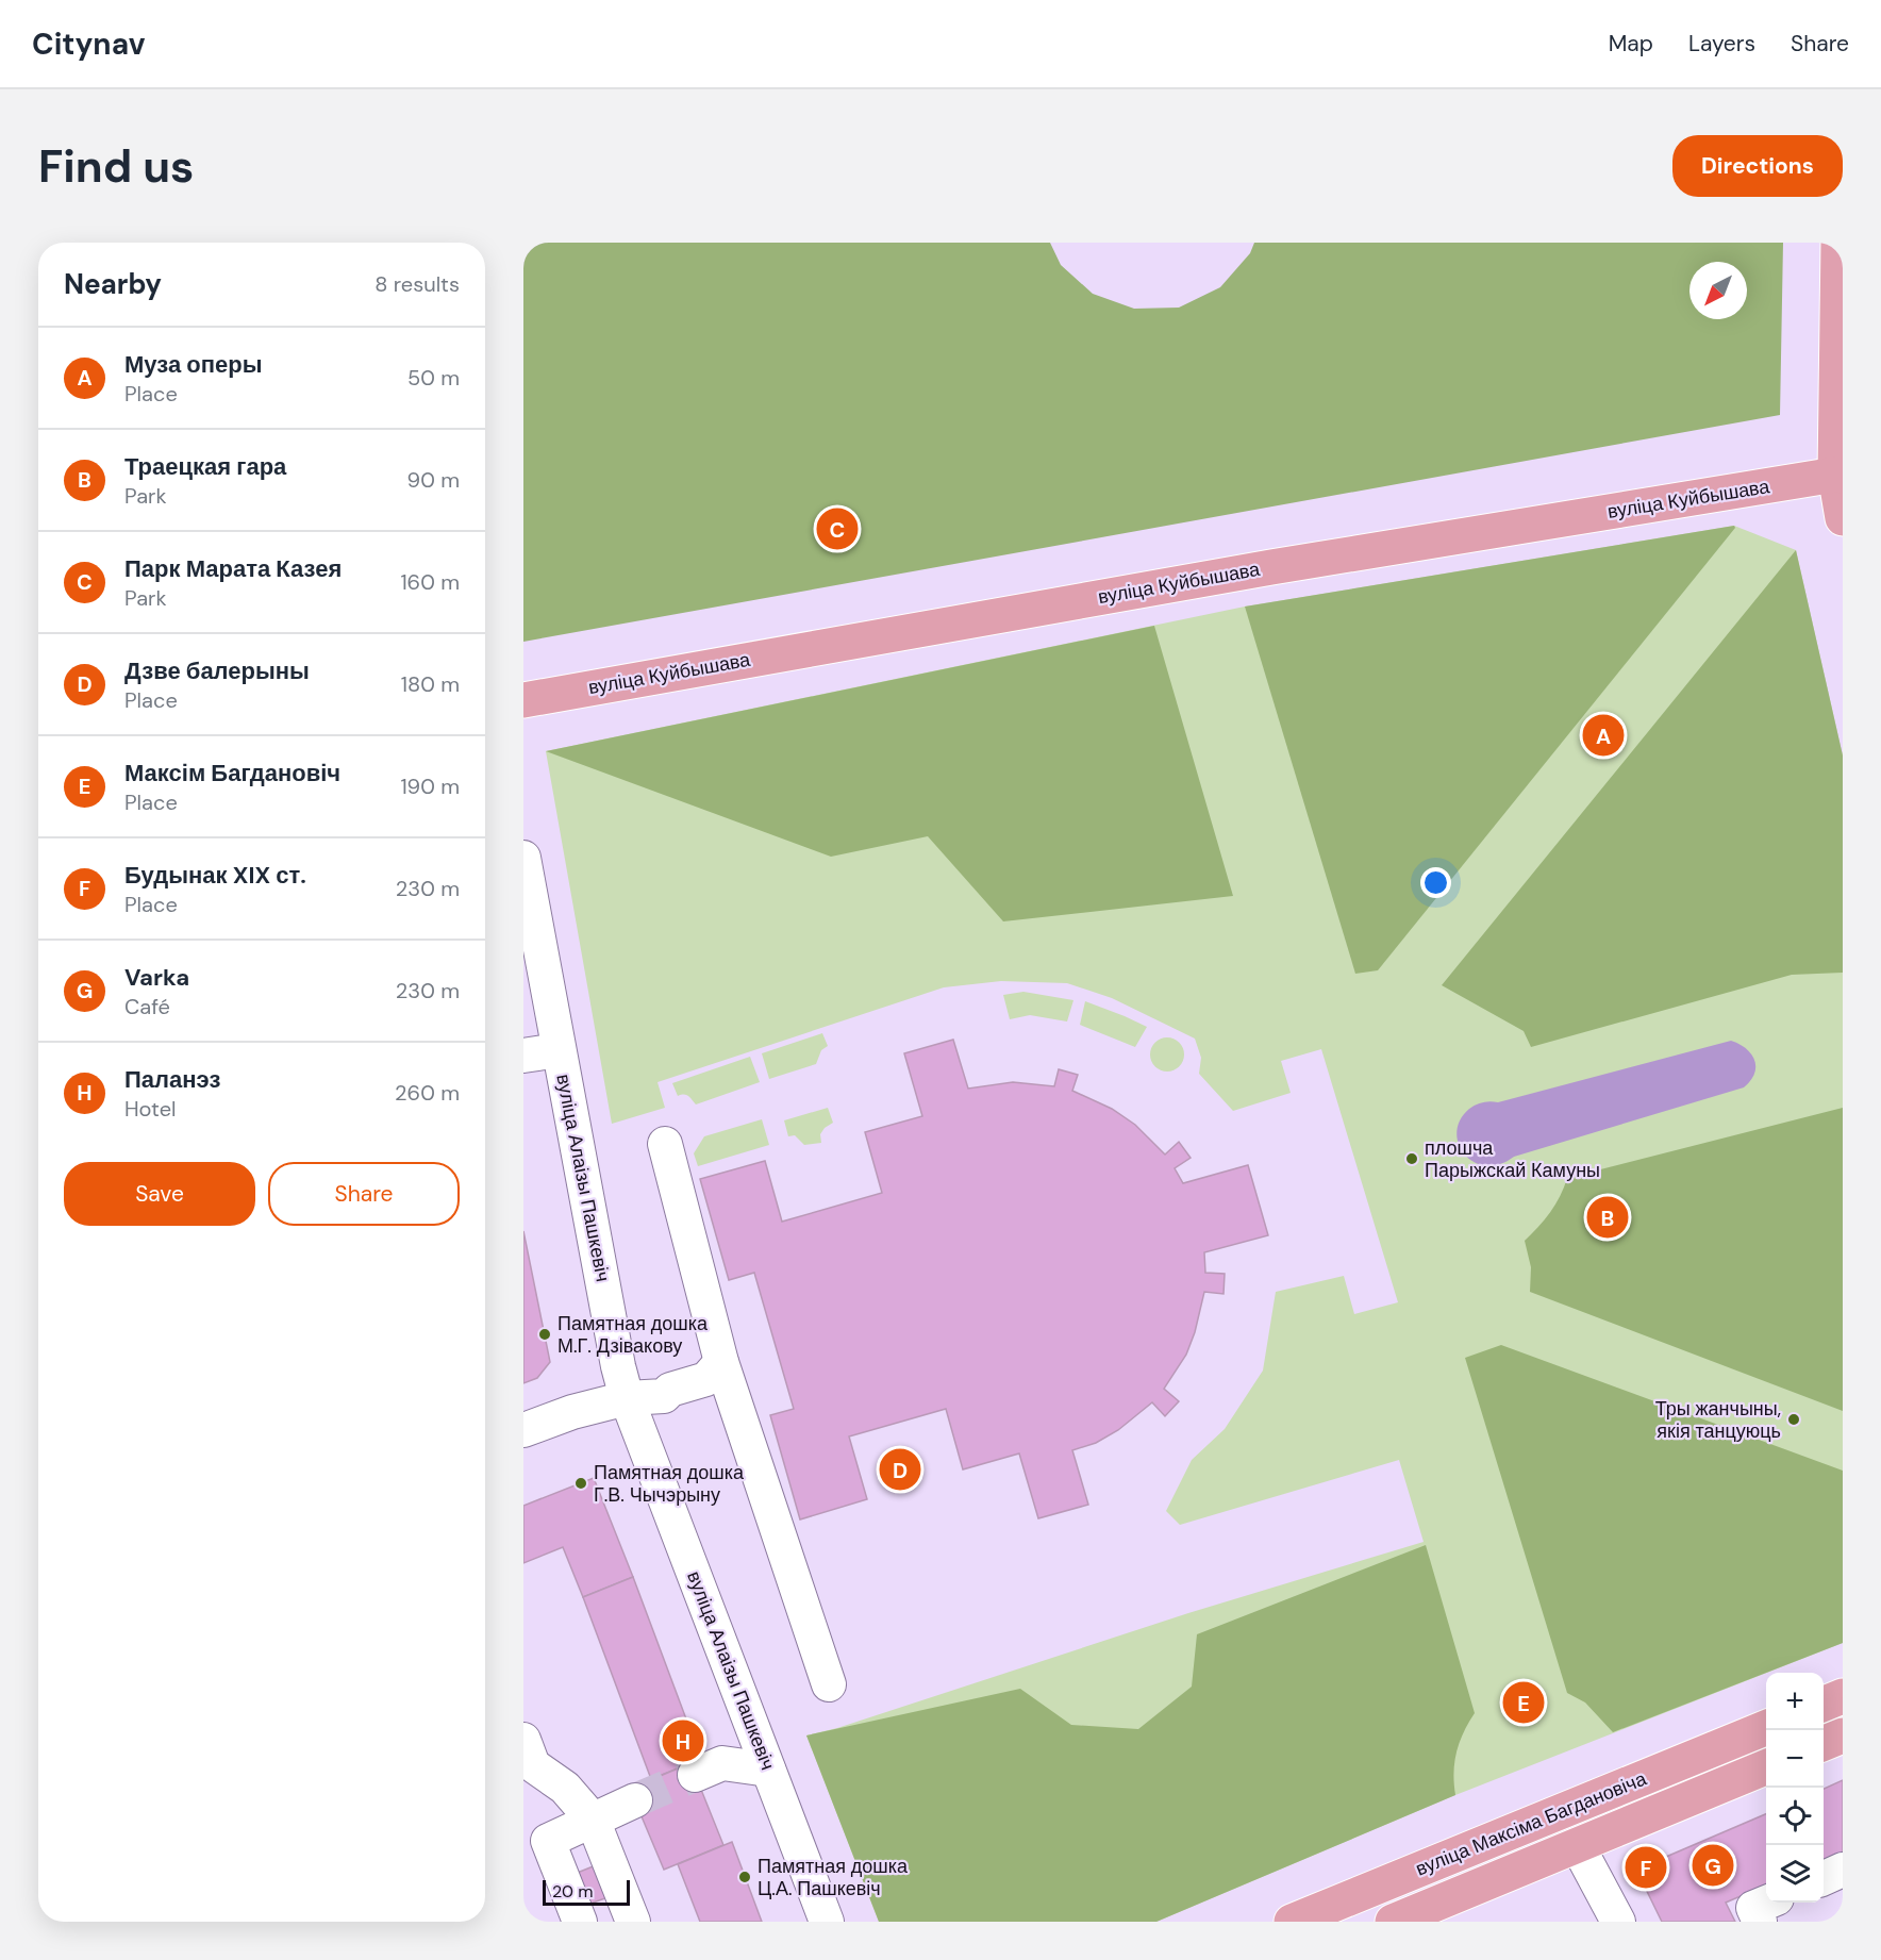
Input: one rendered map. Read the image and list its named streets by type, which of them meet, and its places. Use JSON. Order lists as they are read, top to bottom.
{
  "streets": {
    "main road": ["вуліца Куйбышава", "вуліца Максіма Багдановіча"],
    "street": ["вуліца Алаізы Пашкевіч"]
  },
  "places": [
    "плошча Парыжскай Камуны",
    "Памятная дошка М.Г. Дзівакову",
    "Тры жанчыны, якія танцуюць",
    "Памятная дошка Г.В. Чычэрыну",
    "Памятная дошка Ц.А. Пашкевіч"
  ],
  "scale_bar": "20 m",
  "north": "bottom left",
  "page": {
    "header": "Citynav",
    "nav": ["Map", "Layers", "Share"],
    "buttons": [
      "Directions",
      ["Save", "Share"]
    ],
    "title": "Find us",
    "heading": ["Nearby", "8 results"],
    "list": [
      {
        "mark": "A",
        "name": "Муза оперы",
        "note": "Place",
        "value": "50 m"
      },
      {
        "mark": "B",
        "name": "Траецкая гара",
        "note": "Park",
        "value": "90 m"
      },
      {
        "mark": "C",
        "name": "Парк Марата Казея",
        "note": "Park",
        "value": "160 m"
      },
      {
        "mark": "D",
        "name": "Дзве балерыны",
        "note": "Place",
        "value": "180 m"
      },
      {
        "mark": "E",
        "name": "Максім Багдановіч",
        "note": "Place",
        "value": "190 m"
      },
      {
        "mark": "F",
        "name": "Будынак XIX ст.",
        "note": "Place",
        "value": "230 m"
      },
      {
        "mark": "G",
        "name": "Varka",
        "note": "Café",
        "value": "230 m"
      },
      {
        "mark": "H",
        "name": "Паланэз",
        "note": "Hotel",
        "value": "260 m"
      }
    ],
    "pins": [
      "C",
      "A",
      "B",
      "D",
      "E",
      "H",
      "G",
      "F"
    ],
    "map_buttons": ["+", "−"],
    "scale": "20 m"
  }
}
